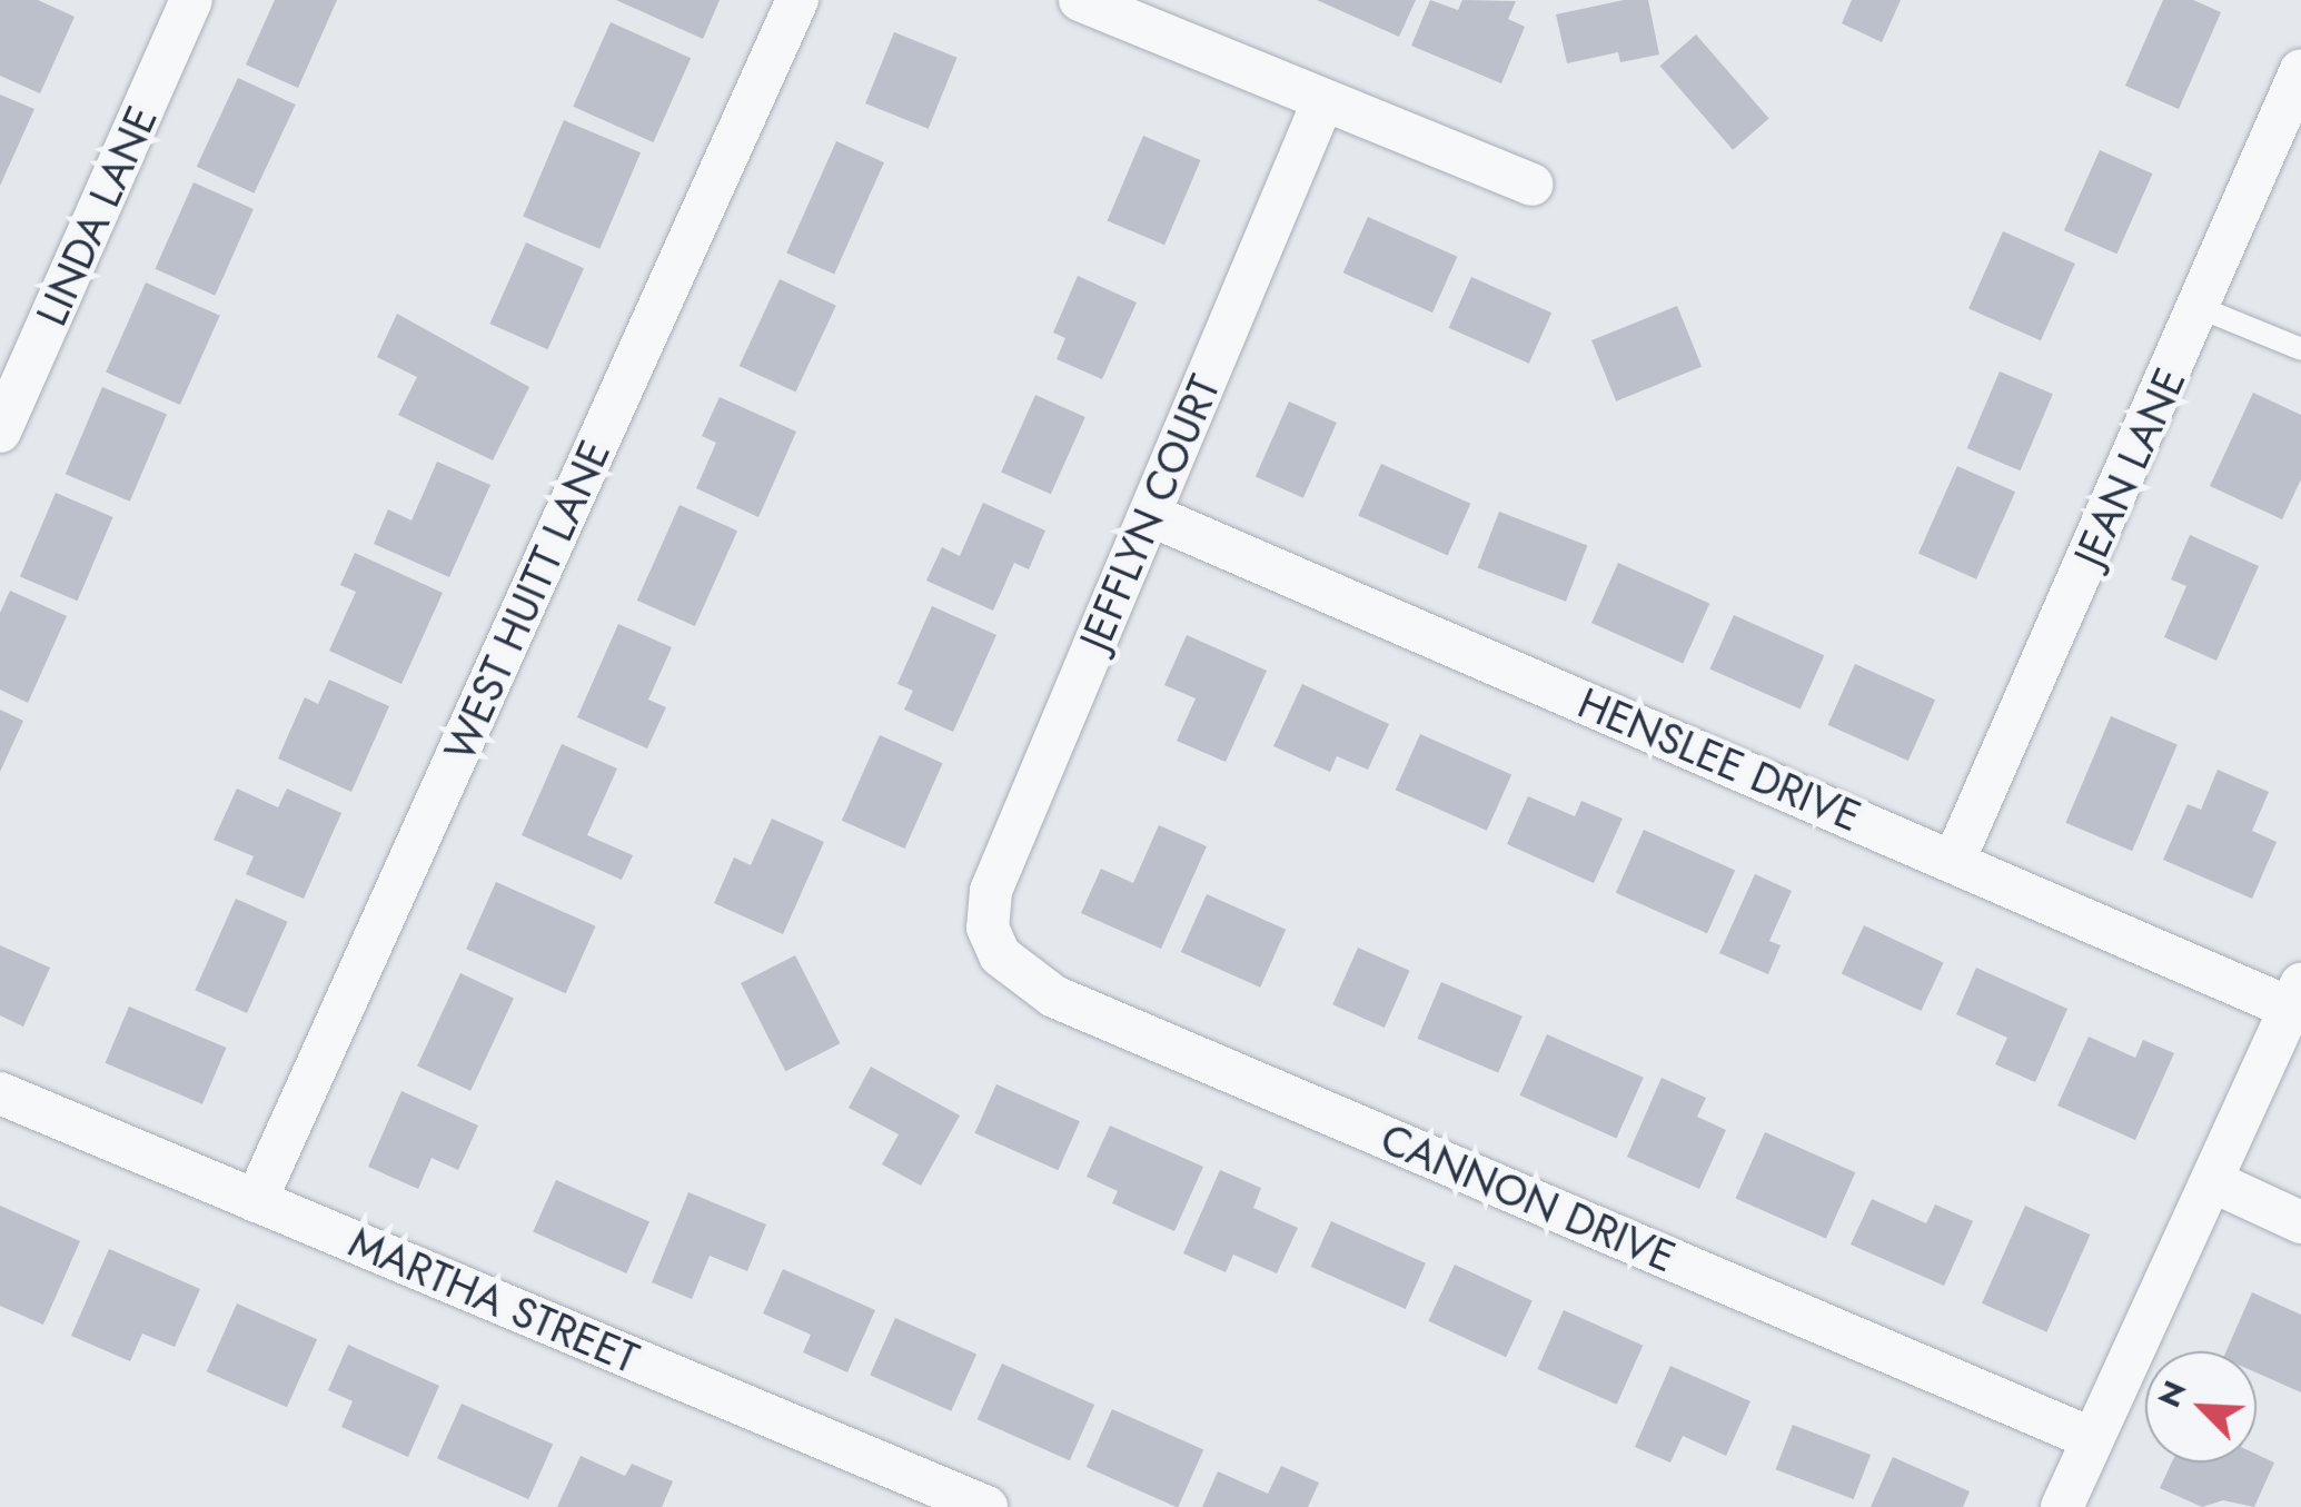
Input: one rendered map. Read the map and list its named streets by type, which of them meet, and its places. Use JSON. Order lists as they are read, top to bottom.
{
  "streets": {
    "street": [
      "LINDA LANE",
      "JEAN LANE",
      "JEFFLYN COURT",
      "WEST HUITT LANE",
      "HENSLEE DRIVE",
      "CANNON DRIVE",
      "MARTHA STREET"
    ]
  },
  "crossings": [
    ["JEAN LANE", "HENSLEE DRIVE"],
    ["JEFFLYN COURT", "HENSLEE DRIVE"],
    ["JEFFLYN COURT", "CANNON DRIVE"],
    ["WEST HUITT LANE", "MARTHA STREET"]
  ],
  "north": "top left"
}
